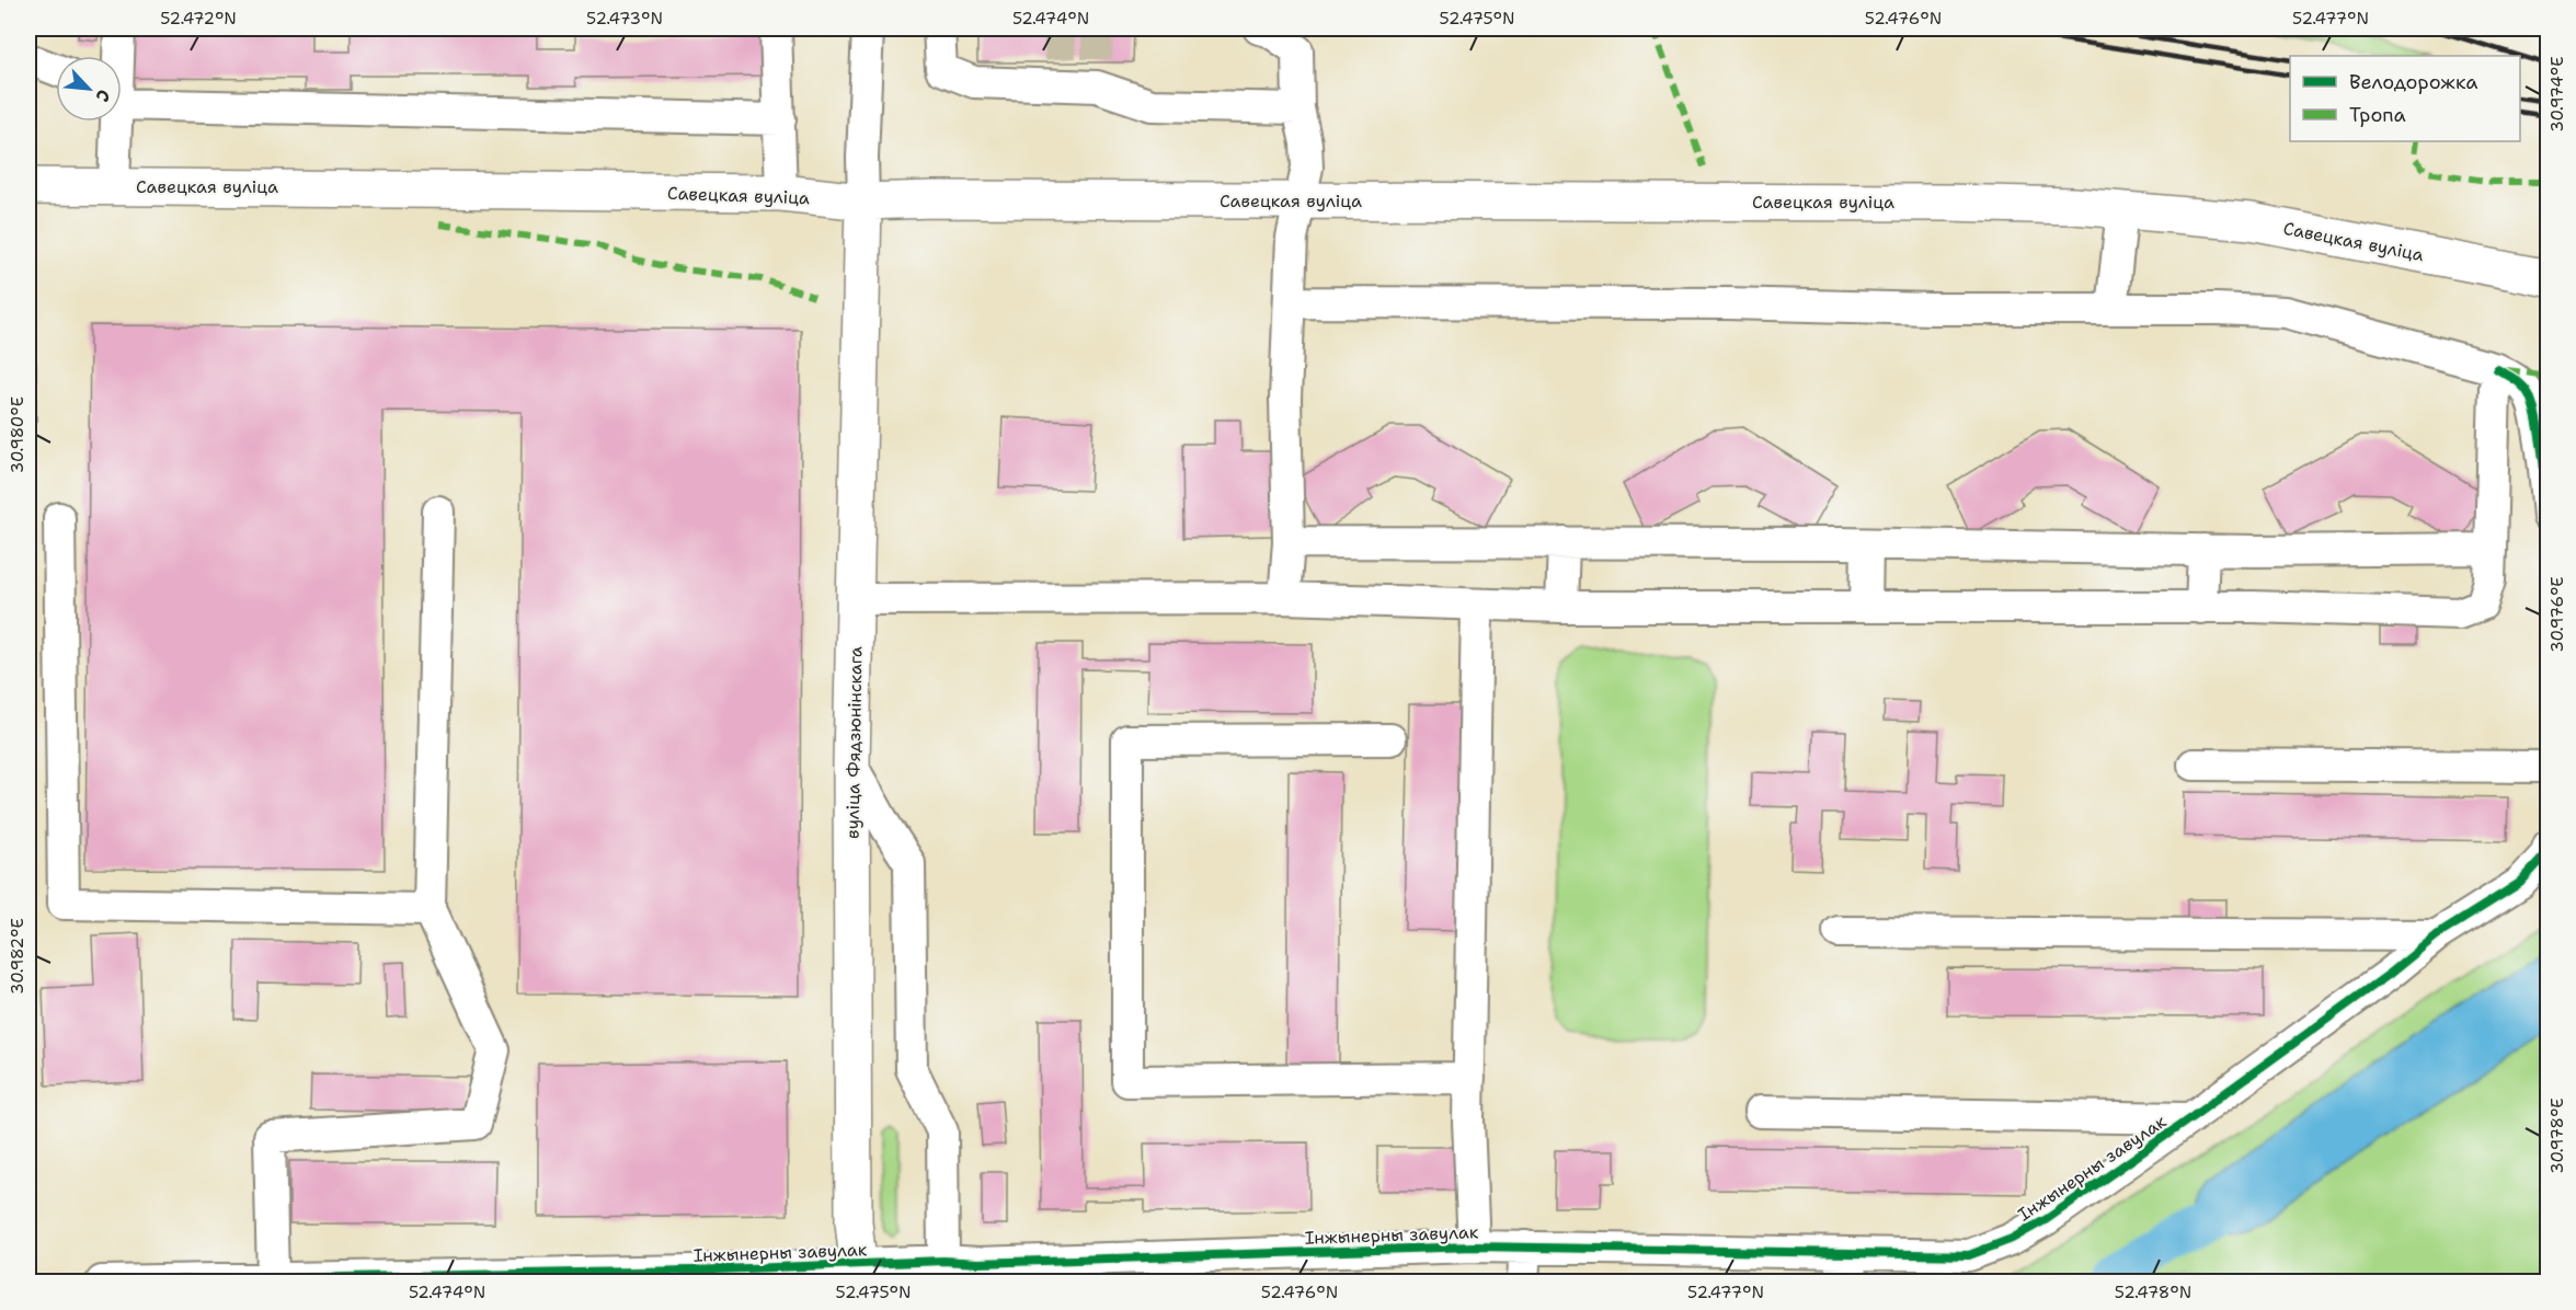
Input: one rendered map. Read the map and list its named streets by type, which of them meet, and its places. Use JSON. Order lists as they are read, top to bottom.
{
  "streets": {
    "main road": ["Савецкая вуліца", "вуліца Фядзюнінскага"],
    "street": ["Інжынерны завулак"]
  },
  "crossings": [
    ["Савецкая вуліца", "вуліца Фядзюнінскага"],
    ["вуліца Фядзюнінскага", "Інжынерны завулак"]
  ],
  "legend": ["Велодорожка", "Тропа"],
  "north": "bottom right",
  "coordinates": [
    "52.472°N",
    "52.473°N",
    "52.474°N",
    "52.475°N",
    "52.476°N",
    "52.477°N",
    "30.974°E",
    "30.980°E",
    "30.976°E",
    "30.982°E",
    "30.978°E",
    "52.478°N"
  ]
}
